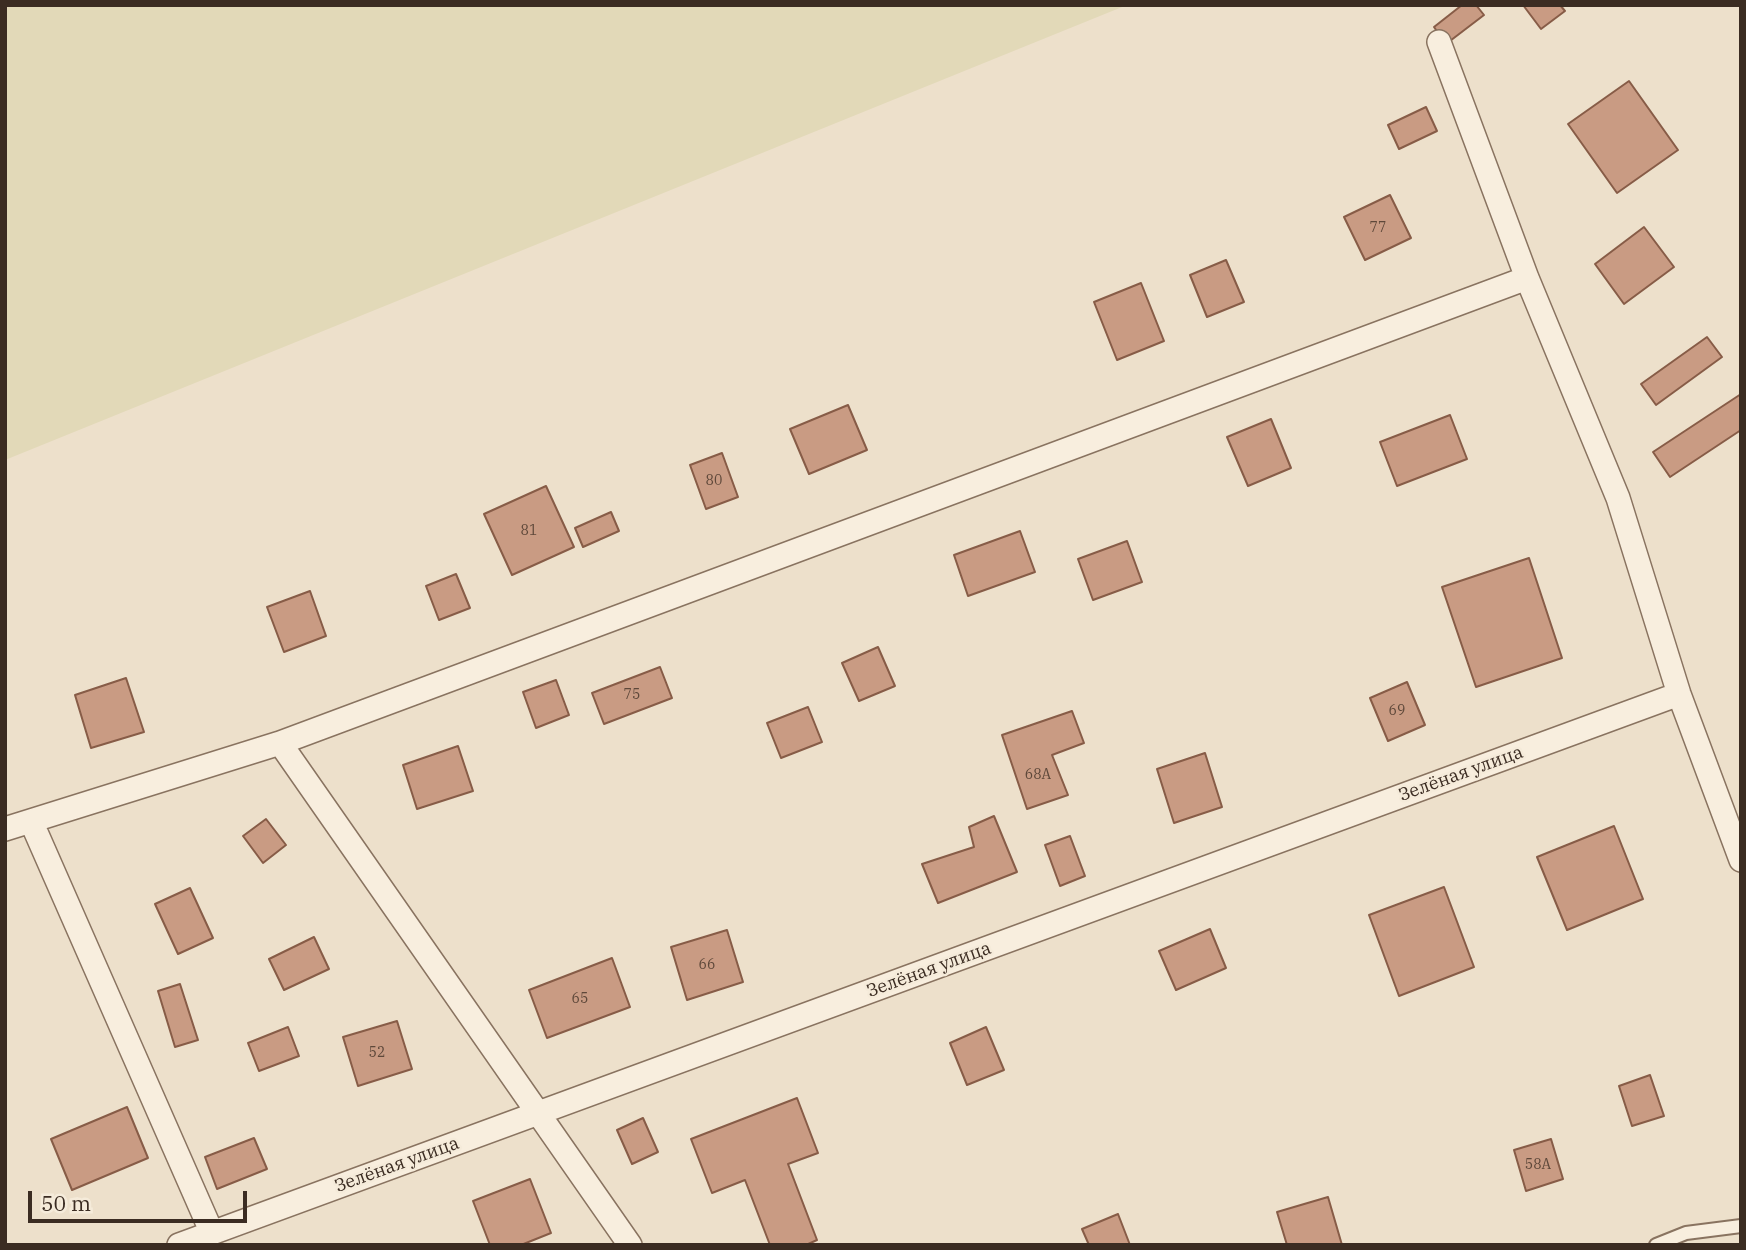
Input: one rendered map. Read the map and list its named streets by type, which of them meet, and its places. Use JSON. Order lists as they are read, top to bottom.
{
  "streets": {
    "street": ["Зелёная улица"]
  },
  "house_numbers": [
    "77",
    "80",
    "81",
    "75",
    "69",
    "68А",
    "66",
    "65",
    "52",
    "58А"
  ],
  "scale_bar": "50 m"
}
